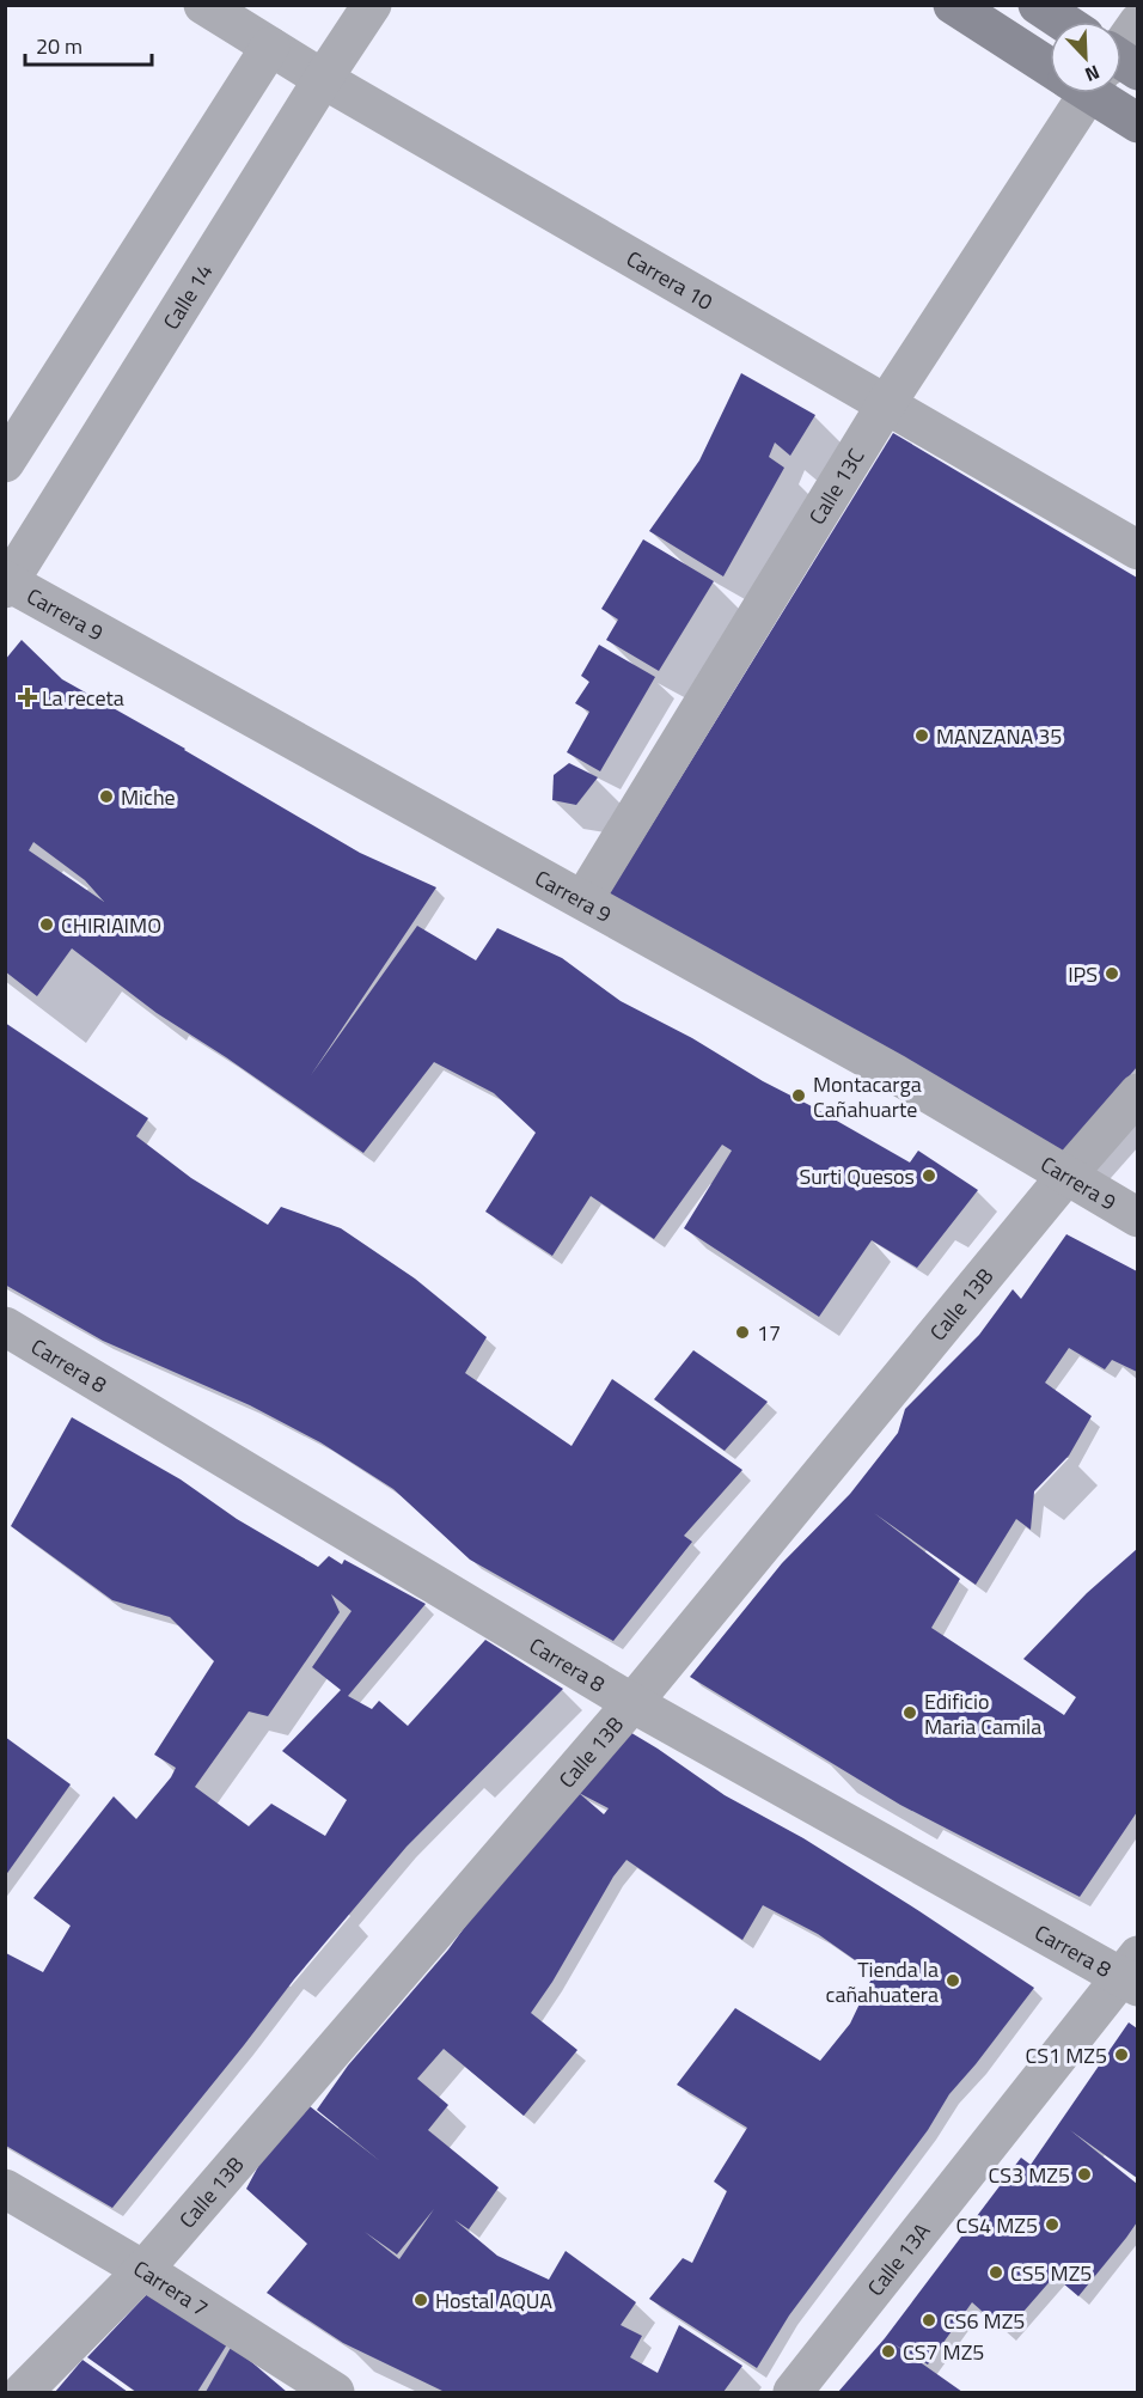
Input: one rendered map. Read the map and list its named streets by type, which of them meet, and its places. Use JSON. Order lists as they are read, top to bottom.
{
  "streets": {
    "street": [
      "Carrera 10",
      "Calle 14",
      "Calle 13C",
      "Carrera 9",
      "Calle 13B",
      "Carrera 8",
      "Calle 13A",
      "Carrera 7"
    ]
  },
  "crossings": [
    ["Carrera 10", "Calle 14"],
    ["Carrera 10", "Calle 13C"],
    ["Calle 14", "Carrera 9"],
    ["Calle 13C", "Carrera 9"],
    ["Carrera 9", "Calle 13B"],
    ["Calle 13B", "Carrera 8"],
    ["Calle 13B", "Carrera 7"],
    ["Carrera 8", "Calle 13A"]
  ],
  "places": {
    "health": ["La receta"],
    "other": [
      "MANZANA 35",
      "Miche",
      "CHIRIAIMO",
      "IPS",
      "Montacarga Cañahuarte",
      "Surti Quesos",
      "17",
      "Edificio Maria Camila",
      "Tienda la cañahuatera",
      "CS1 MZ5",
      "CS3 MZ5",
      "CS4 MZ5",
      "CS5 MZ5",
      "Hostal AQUA",
      "CS6 MZ5",
      "CS7 MZ5"
    ]
  },
  "scale_bar": "20 m",
  "north": "bottom right"
}
